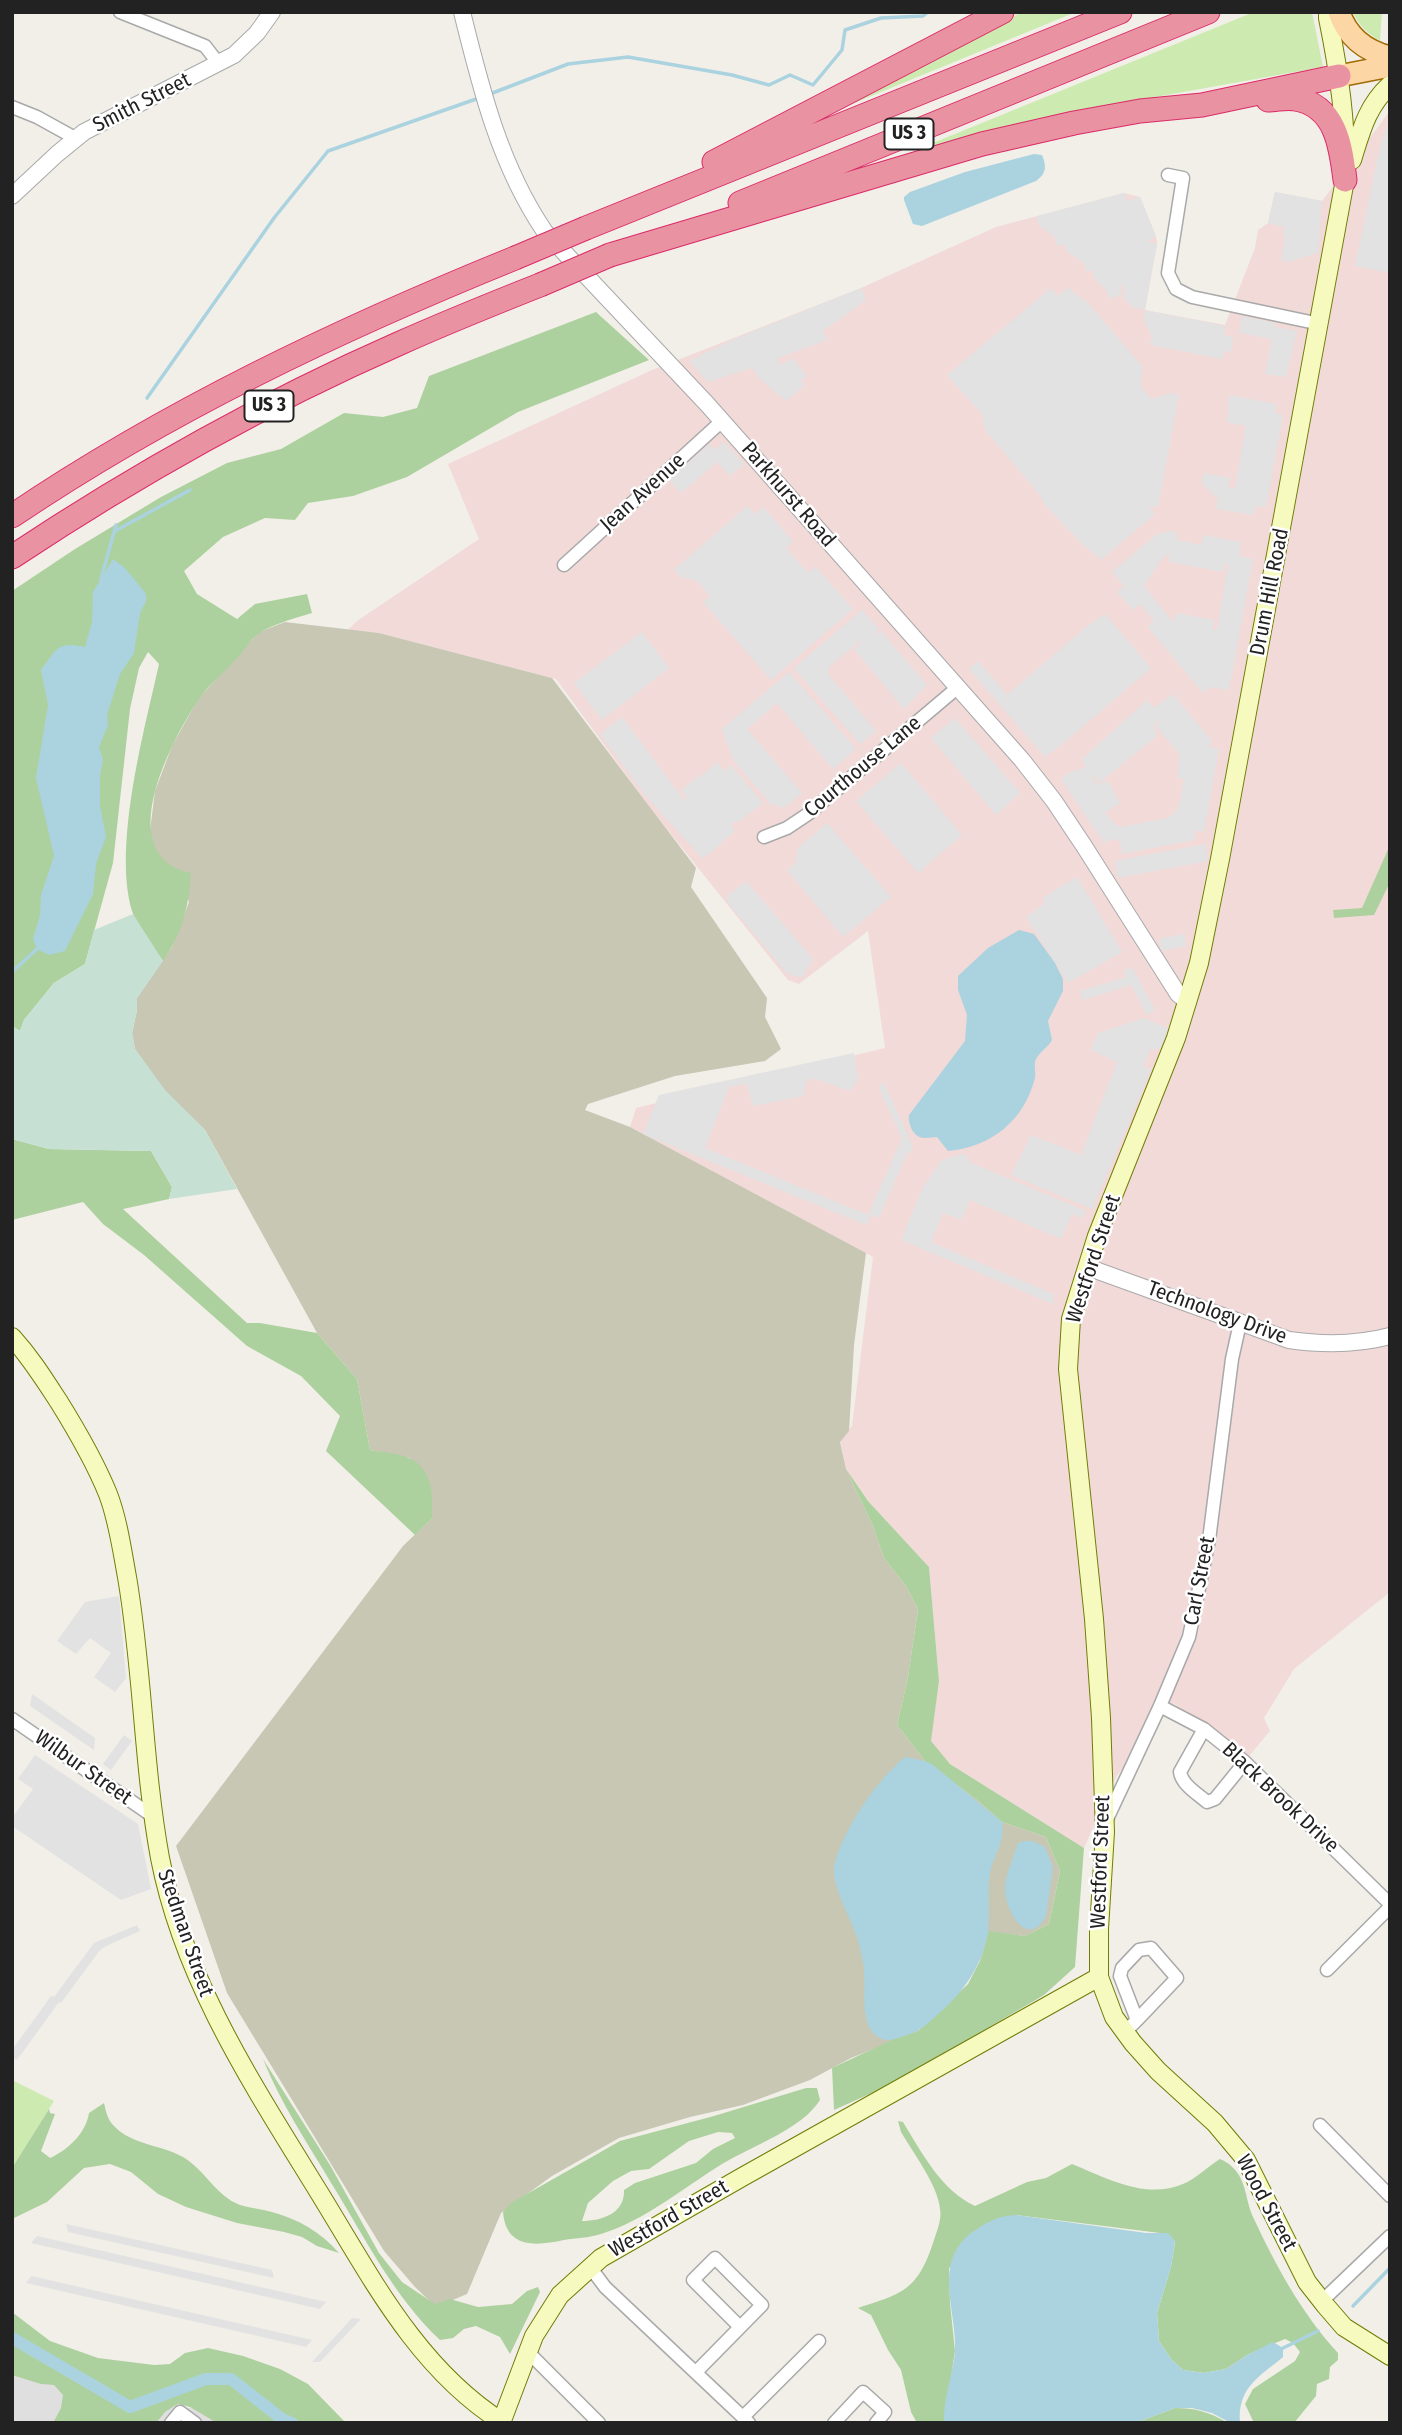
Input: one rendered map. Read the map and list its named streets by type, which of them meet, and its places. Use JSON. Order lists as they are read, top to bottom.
{
  "streets": {
    "highway": ["US 3"],
    "main road": [
      "Drum Hill Road",
      "Westford Street",
      "Stedman Street",
      "Wood Street"
    ],
    "street": [
      "Smith Street",
      "Jean Avenue",
      "Parkhurst Road",
      "Courthouse Lane",
      "Technology Drive",
      "Carl Street",
      "Wilbur Street",
      "Black Brook Drive"
    ]
  },
  "crossings": [
    ["Jean Avenue", "Parkhurst Road"],
    ["Parkhurst Road", "Drum Hill Road"],
    ["Parkhurst Road", "Courthouse Lane"],
    ["Parkhurst Road", "Westford Street"],
    ["Drum Hill Road", "Westford Street"],
    ["Westford Street", "Technology Drive"],
    ["Westford Street", "Carl Street"],
    ["Westford Street", "Stedman Street"],
    ["Westford Street", "Wood Street"],
    ["Technology Drive", "Carl Street"],
    ["Carl Street", "Black Brook Drive"],
    ["Wilbur Street", "Stedman Street"]
  ]
}
